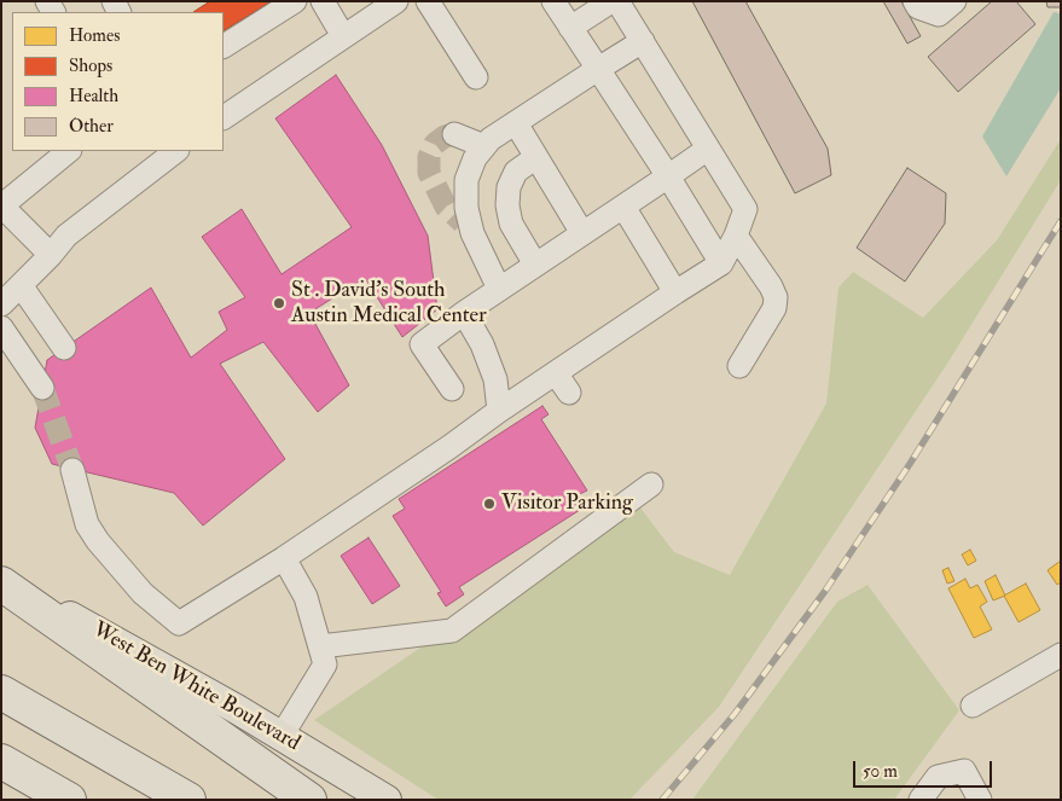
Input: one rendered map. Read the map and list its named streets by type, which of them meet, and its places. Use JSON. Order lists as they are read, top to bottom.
{
  "streets": {
    "main road": ["West Ben White Boulevard"]
  },
  "places": ["St . David's South Austin Medical Center", "Visitor Parking"],
  "legend": [
    "Homes",
    "Shops",
    "Health",
    "Other"
  ],
  "scale_bar": "50 m"
}
